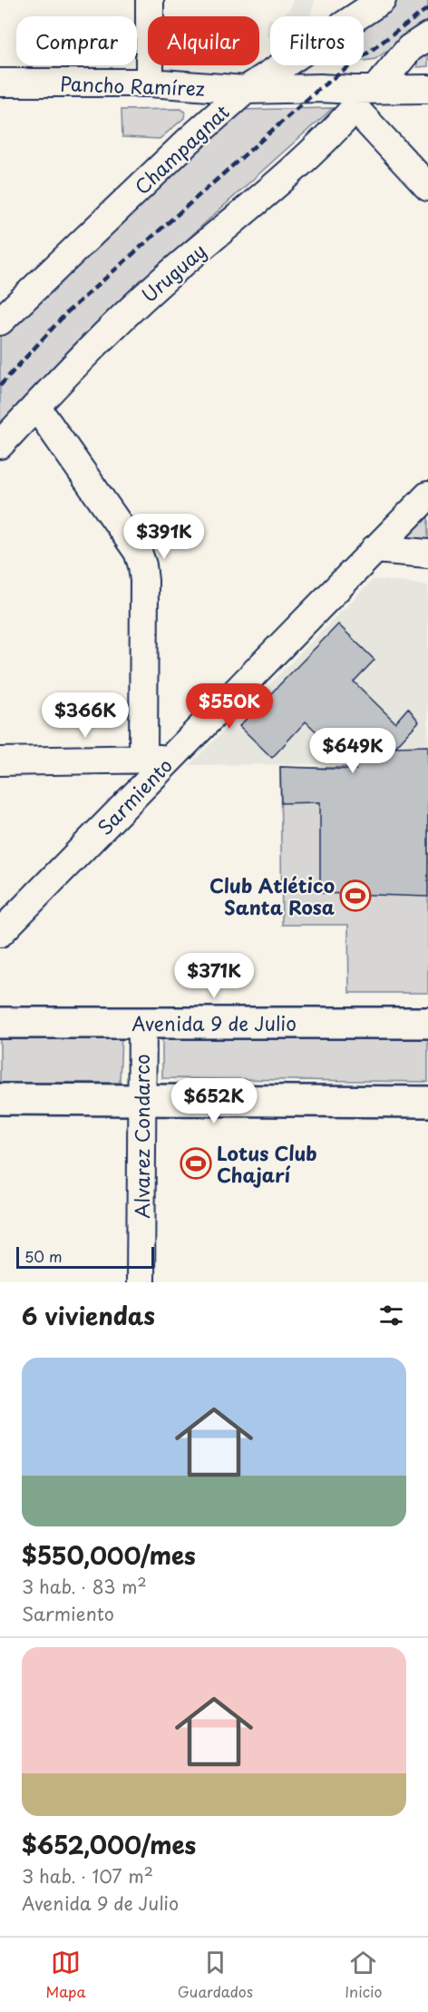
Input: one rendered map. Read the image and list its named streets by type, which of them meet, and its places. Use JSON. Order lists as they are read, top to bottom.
{
  "streets": {
    "main road": ["Avenida 9 de Julio"],
    "street": [
      "Pancho Ramírez",
      "Champagnat",
      "Uruguay",
      "Sarmiento",
      "Alvarez Condarco"
    ]
  },
  "crossings": [
    ["Pancho Ramírez", "Champagnat"],
    ["Pancho Ramírez", "Uruguay"],
    ["Avenida 9 de Julio", "Alvarez Condarco"]
  ],
  "places": {
    "sports": ["Club Atlético Santa Rosa", "Lotus Club Chajarí"]
  },
  "scale_bar": "50 m",
  "page": {
    "chip": ["Comprar", "Alquilar", "Filtros"],
    "price": [
      "$391K",
      "$550K",
      "$366K",
      "$649K",
      "$371K",
      "$652K"
    ],
    "scale": "50 m",
    "heading": "6 viviendas",
    "list": [
      {
        "name": "$550,000/mes",
        "note": "3 hab. · 83 m² · Sarmiento"
      },
      {
        "name": "$652,000/mes",
        "note": "3 hab. · 107 m² · Avenida 9 de Julio"
      }
    ],
    "tabs": ["Mapa", "Guardados", "Inicio"]
  }
}
